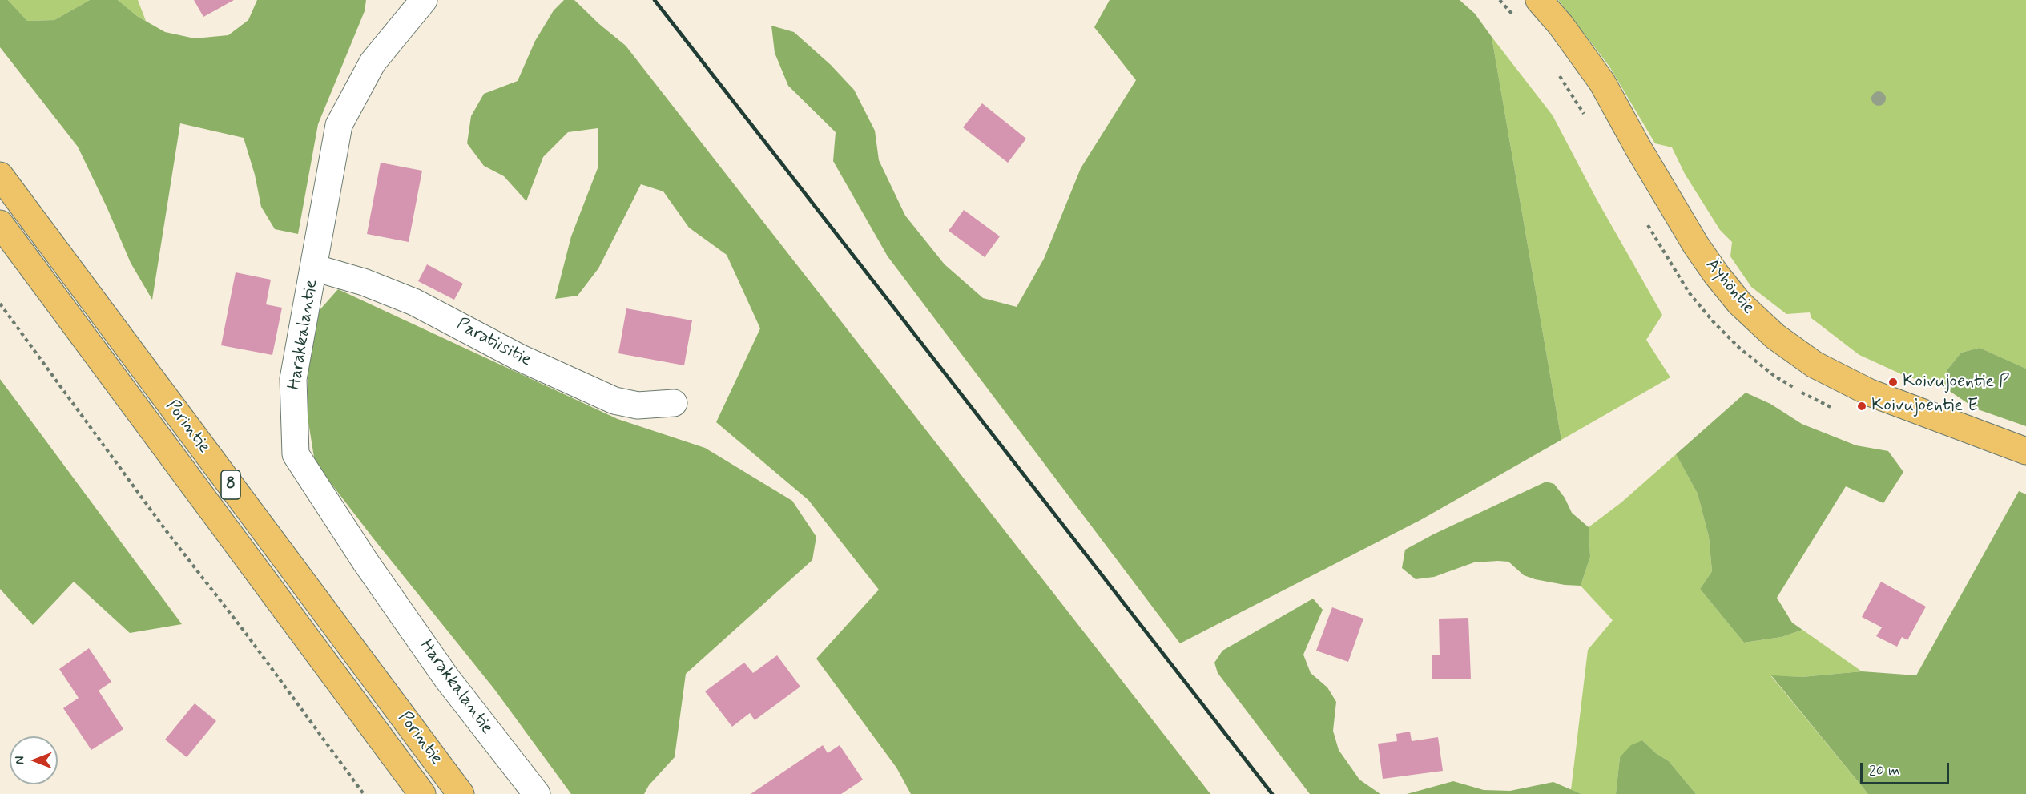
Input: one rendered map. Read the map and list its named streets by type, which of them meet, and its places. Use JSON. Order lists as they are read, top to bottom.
{
  "streets": {
    "main road": ["Äyhöntie", "Porintie", "8"],
    "street": ["Harakkalantie", "Paratiisitie"]
  },
  "crossings": [
    ["Harakkalantie", "Paratiisitie"]
  ],
  "places": ["Koivujoentie P", "Koivujoentie E"],
  "scale_bar": "20 m",
  "north": "left"
}
